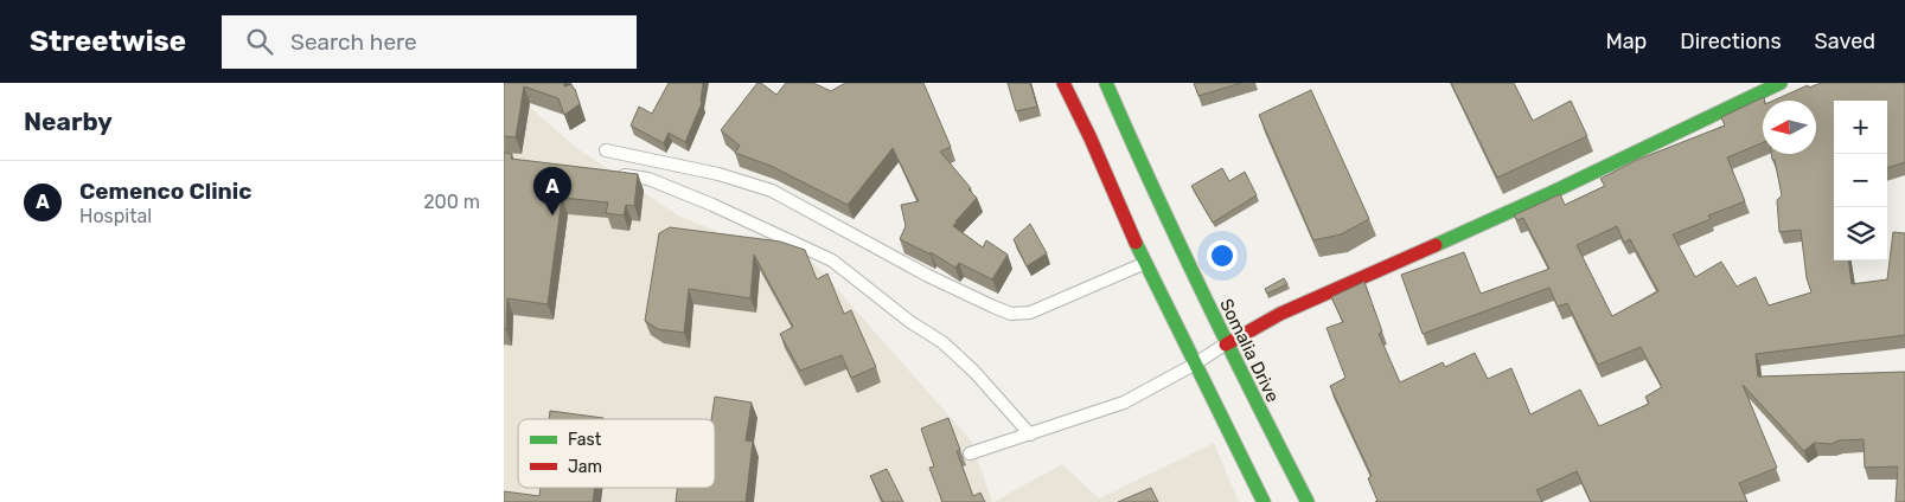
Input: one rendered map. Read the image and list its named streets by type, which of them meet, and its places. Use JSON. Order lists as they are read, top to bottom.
{
  "streets": {
    "main road": ["Somalia Drive"]
  },
  "legend": ["Fast", "Jam"],
  "north": "left",
  "page": {
    "header": "Streetwise",
    "search": "Search here",
    "nav": ["Map", "Directions", "Saved"],
    "heading": "Nearby",
    "map_buttons": ["+", "−"],
    "list": [
      {
        "mark": "A",
        "name": "Cemenco Clinic",
        "note": "Hospital",
        "value": "200 m"
      }
    ],
    "pins": "A"
  }
}
